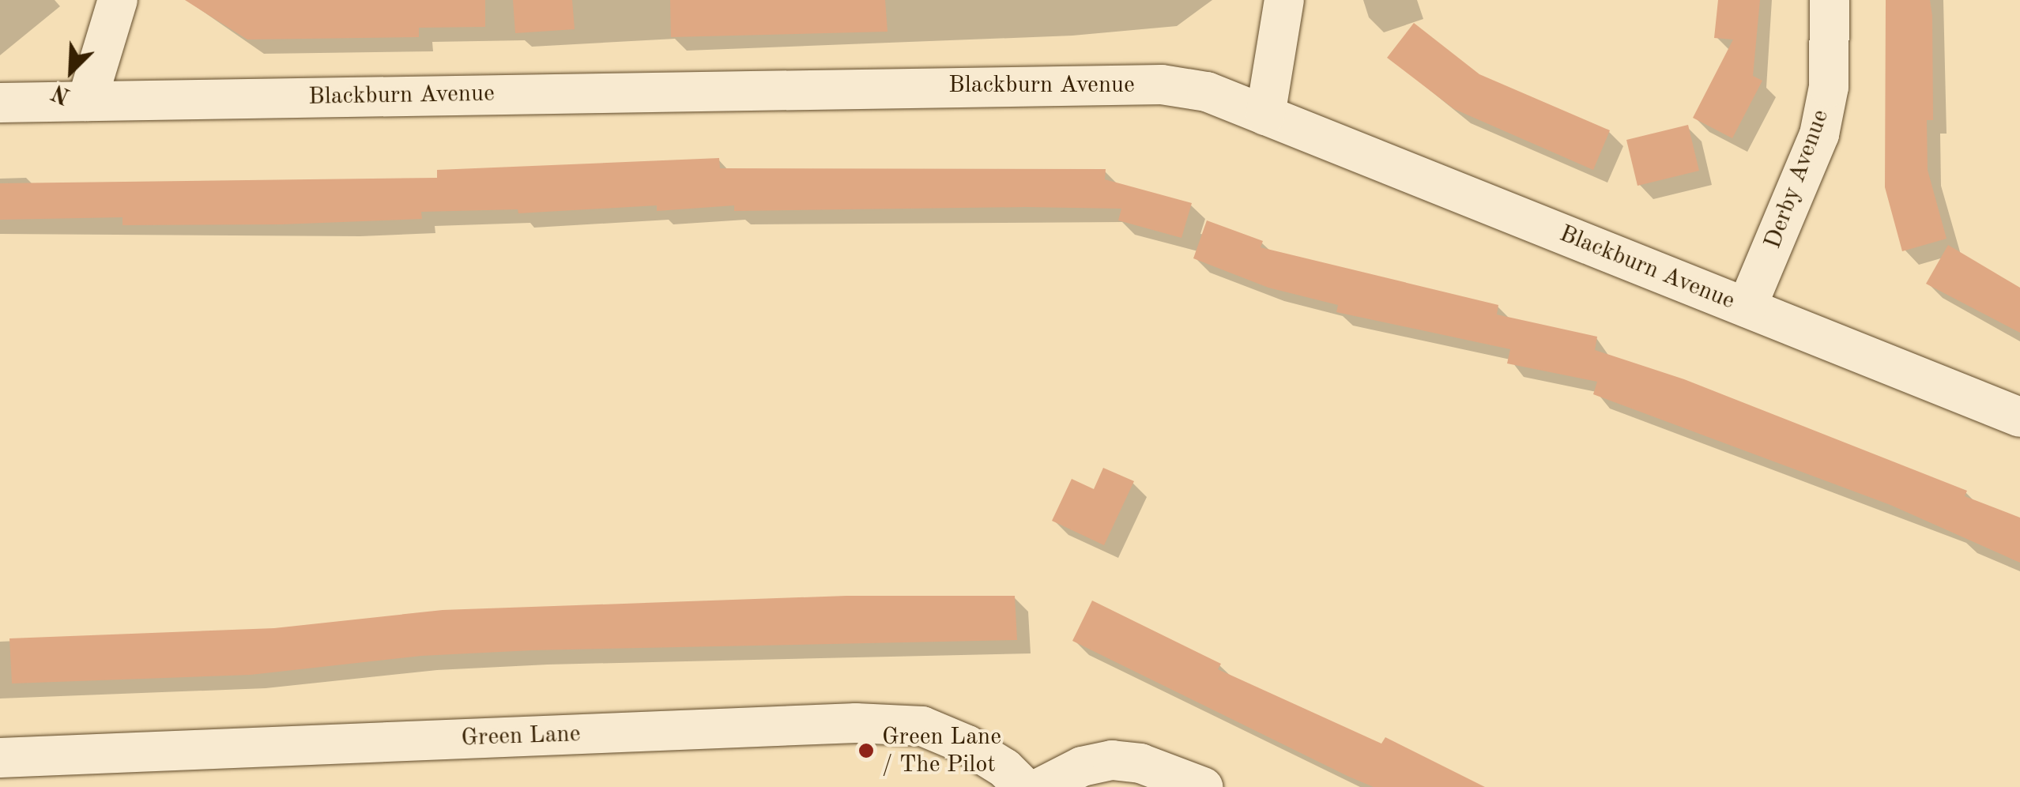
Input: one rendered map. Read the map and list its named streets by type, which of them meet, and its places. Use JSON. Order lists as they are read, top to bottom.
{
  "streets": {
    "street": ["Blackburn Avenue", "Derby Avenue", "Green Lane"]
  },
  "crossings": [
    ["Blackburn Avenue", "Derby Avenue"]
  ],
  "places": ["Green Lane / The Pilot"],
  "north": "bottom left"
}
